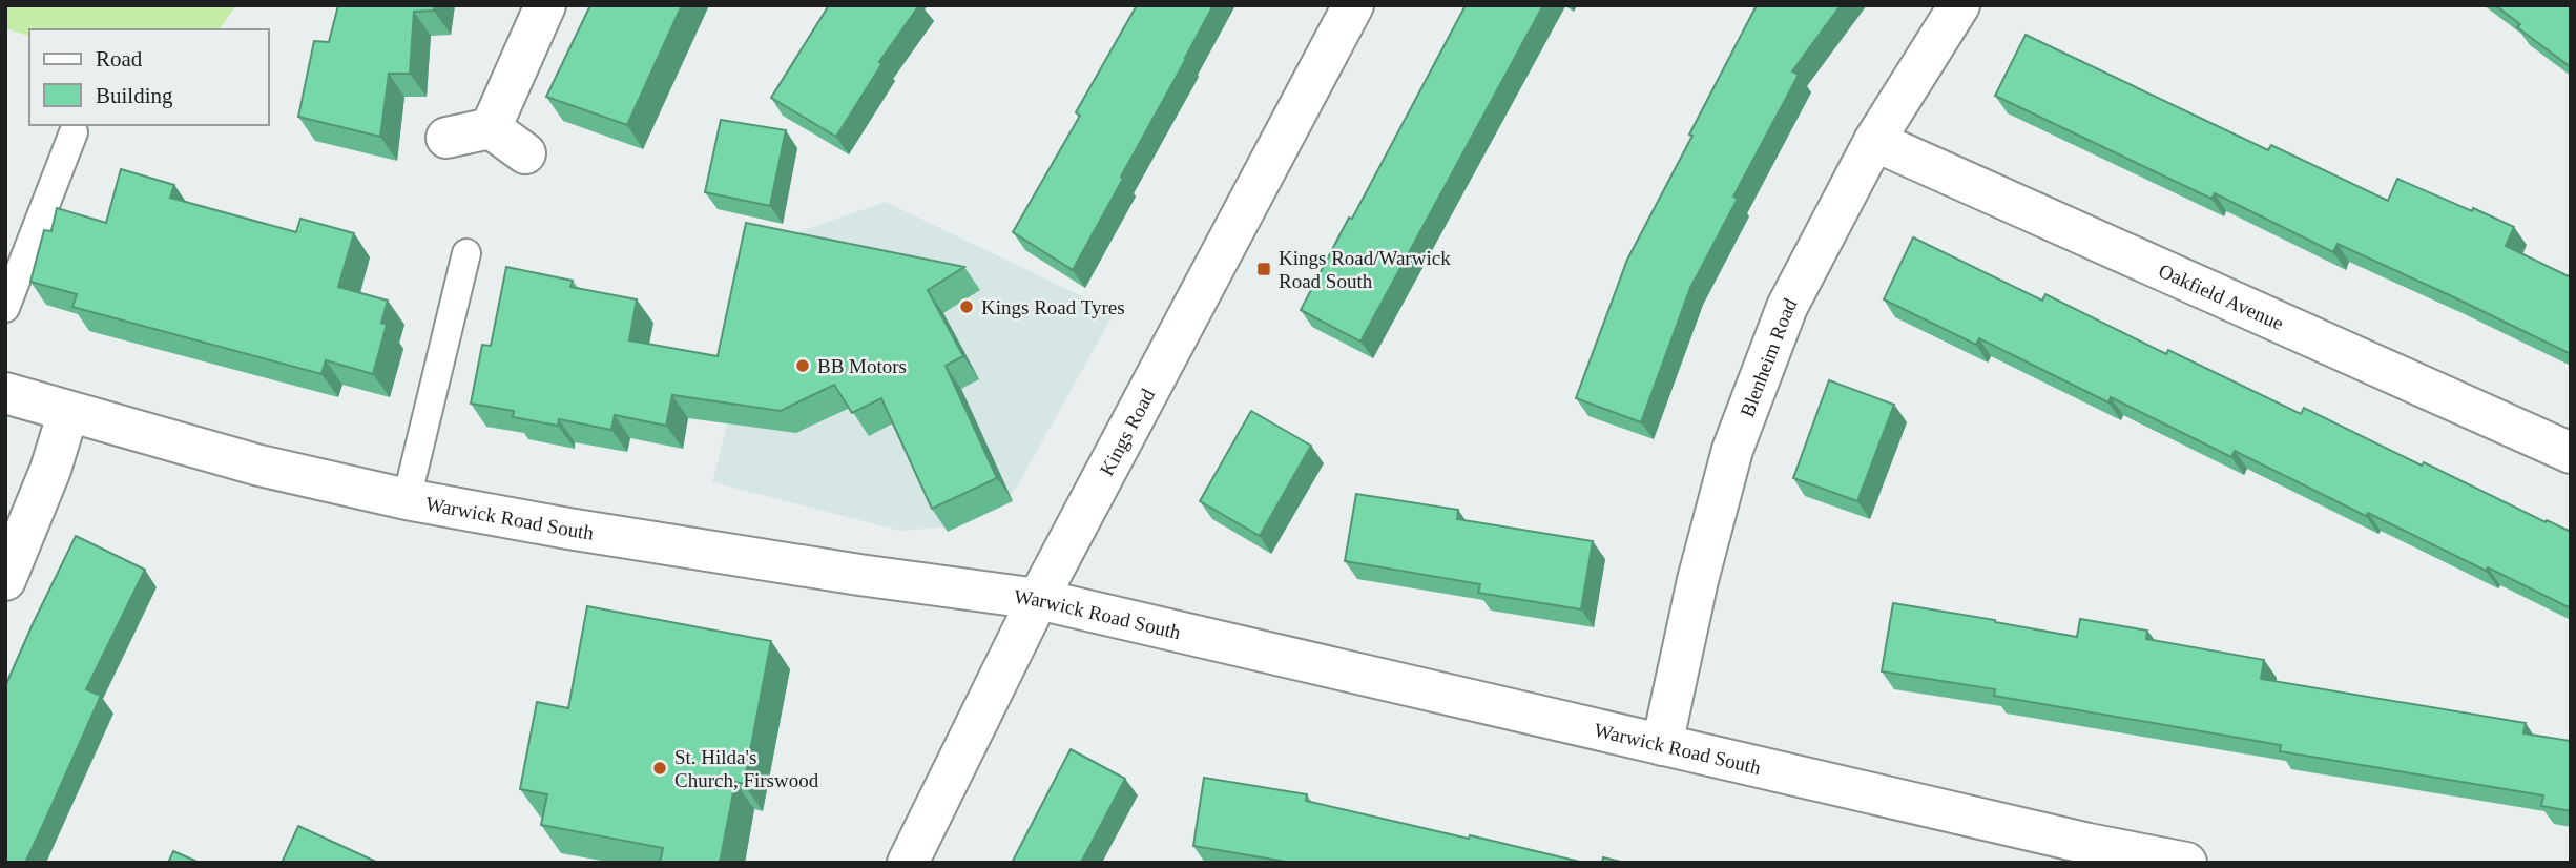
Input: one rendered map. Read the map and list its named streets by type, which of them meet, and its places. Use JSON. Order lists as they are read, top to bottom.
{
  "streets": {
    "street": [
      "Oakfield Avenue",
      "Blenheim Road",
      "Kings Road",
      "Warwick Road South"
    ]
  },
  "crossings": [
    ["Oakfield Avenue", "Blenheim Road"],
    ["Blenheim Road", "Warwick Road South"],
    ["Kings Road", "Warwick Road South"]
  ],
  "places": {
    "transit": ["Kings Road/Warwick Road South"],
    "other": ["Kings Road Tyres", "BB Motors", "St. Hilda's Church, Firswood"]
  },
  "legend": ["Road", "Building"]
}
